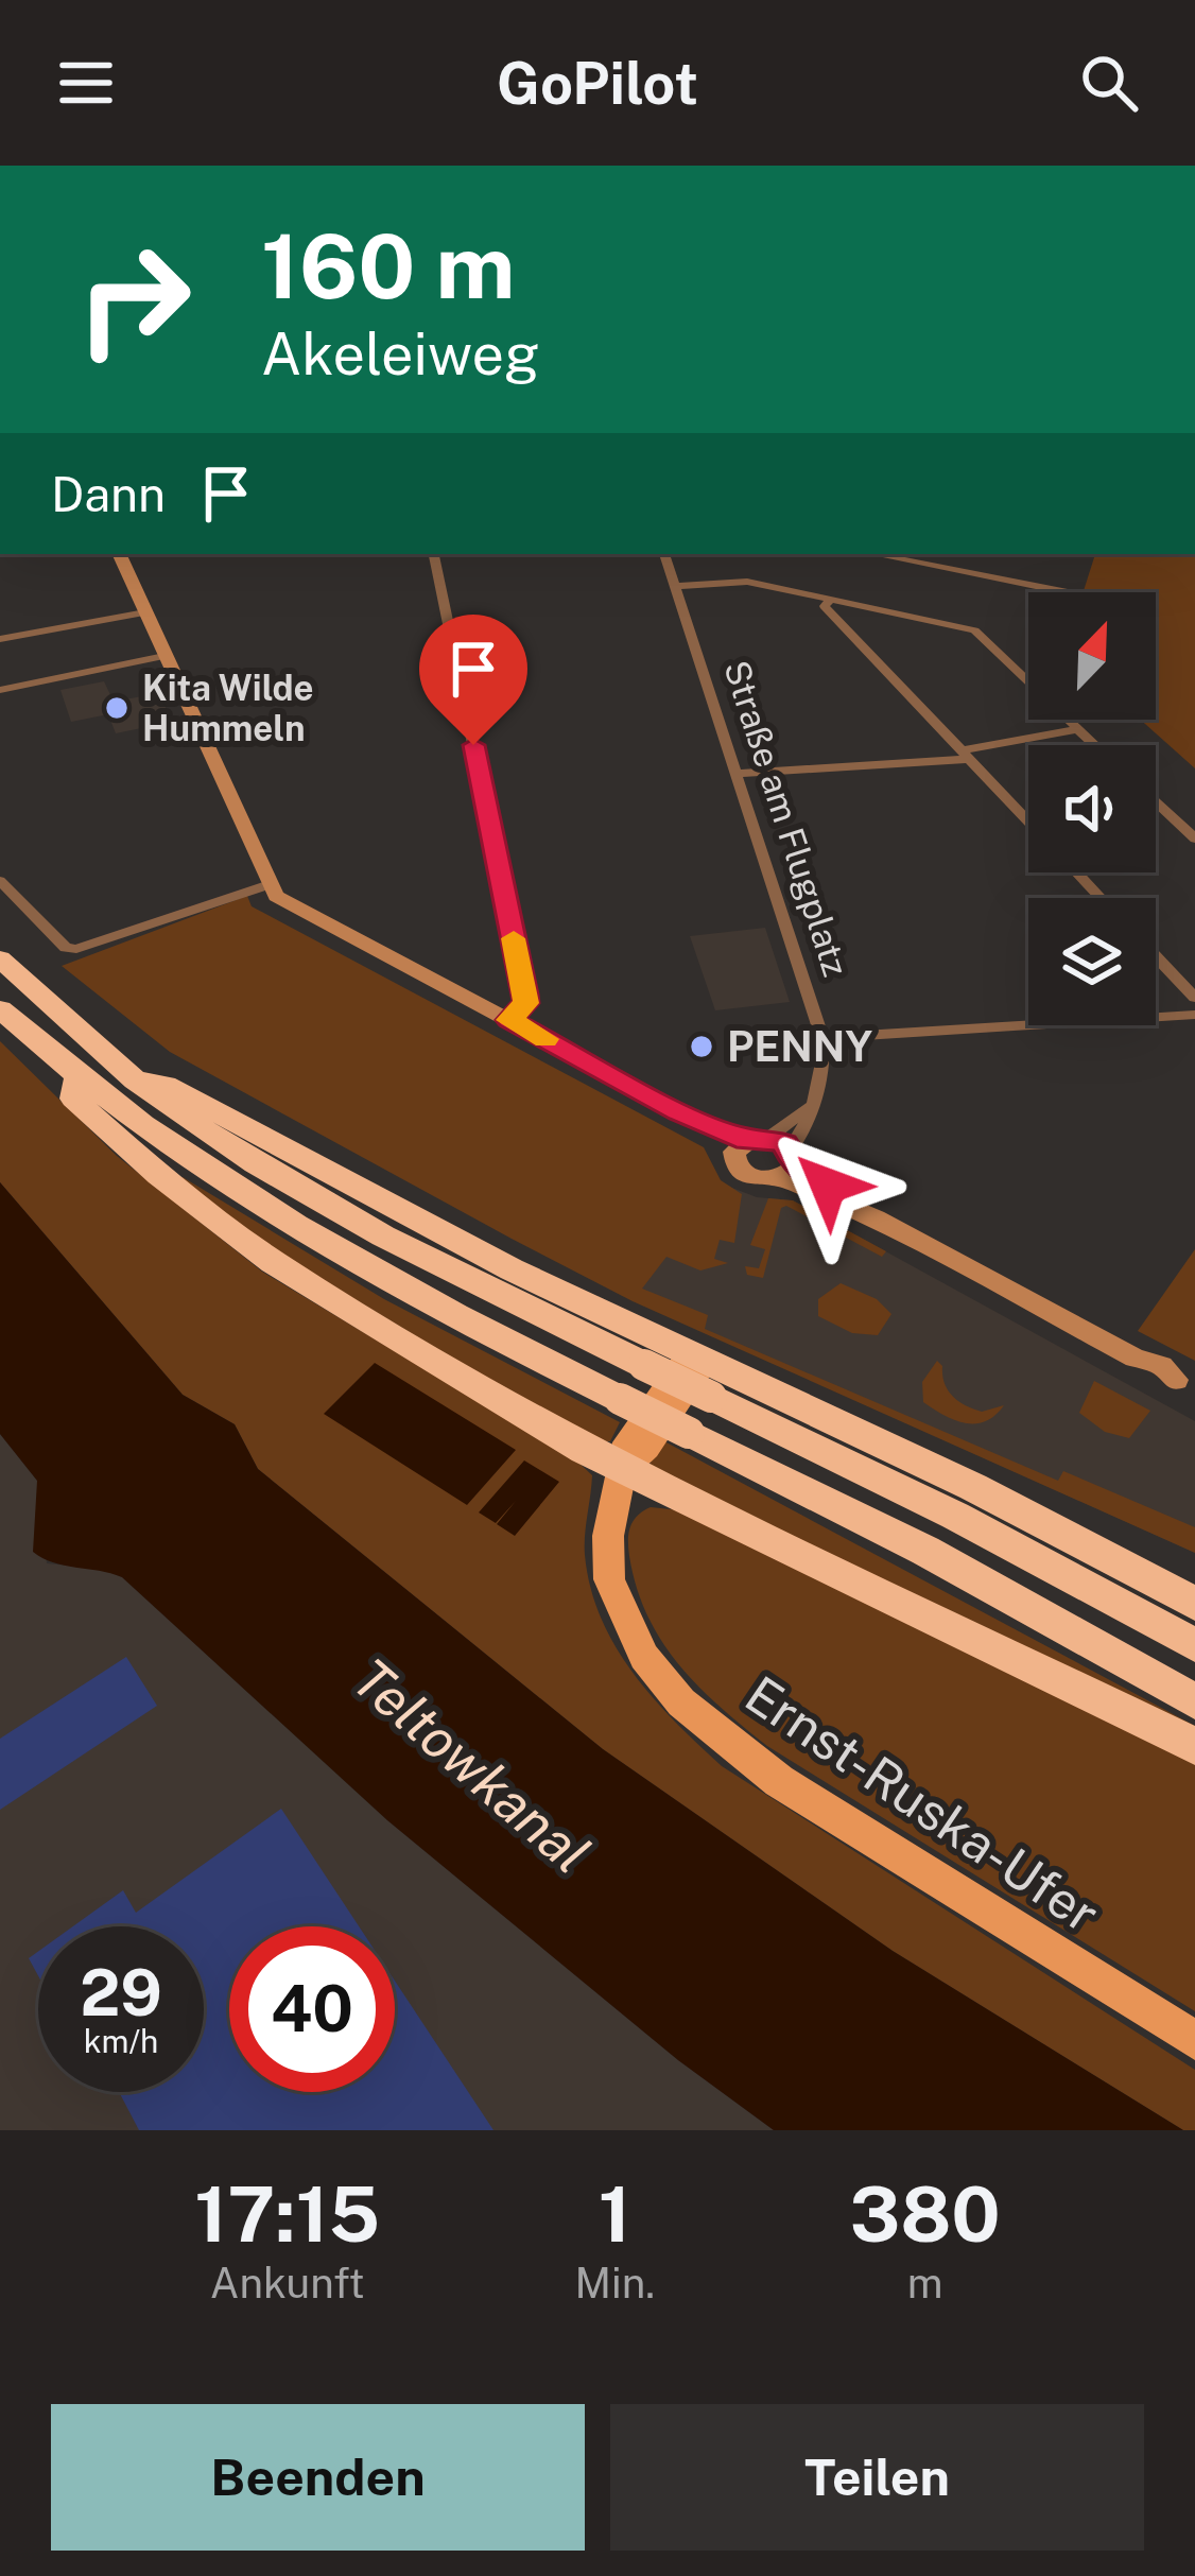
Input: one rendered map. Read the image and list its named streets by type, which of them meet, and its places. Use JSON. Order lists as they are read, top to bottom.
{
  "streets": {
    "main road": ["Ernst-Ruska-Ufer"],
    "street": ["Straße am Flugplatz"]
  },
  "water": ["Teltowkanal"],
  "places": ["Kita Wilde Hummeln", "PENNY"],
  "north": "top right",
  "page": {
    "header": "GoPilot",
    "turn": ["160 m", "Akeleiweg"],
    "then": "Dann",
    "speed": "29 km/h",
    "limit": "40",
    "eta": [
      "17:15",
      "Ankunft",
      "1",
      "Min.",
      "380",
      "m"
    ],
    "buttons": ["Beenden", "Teilen"]
  }
}
